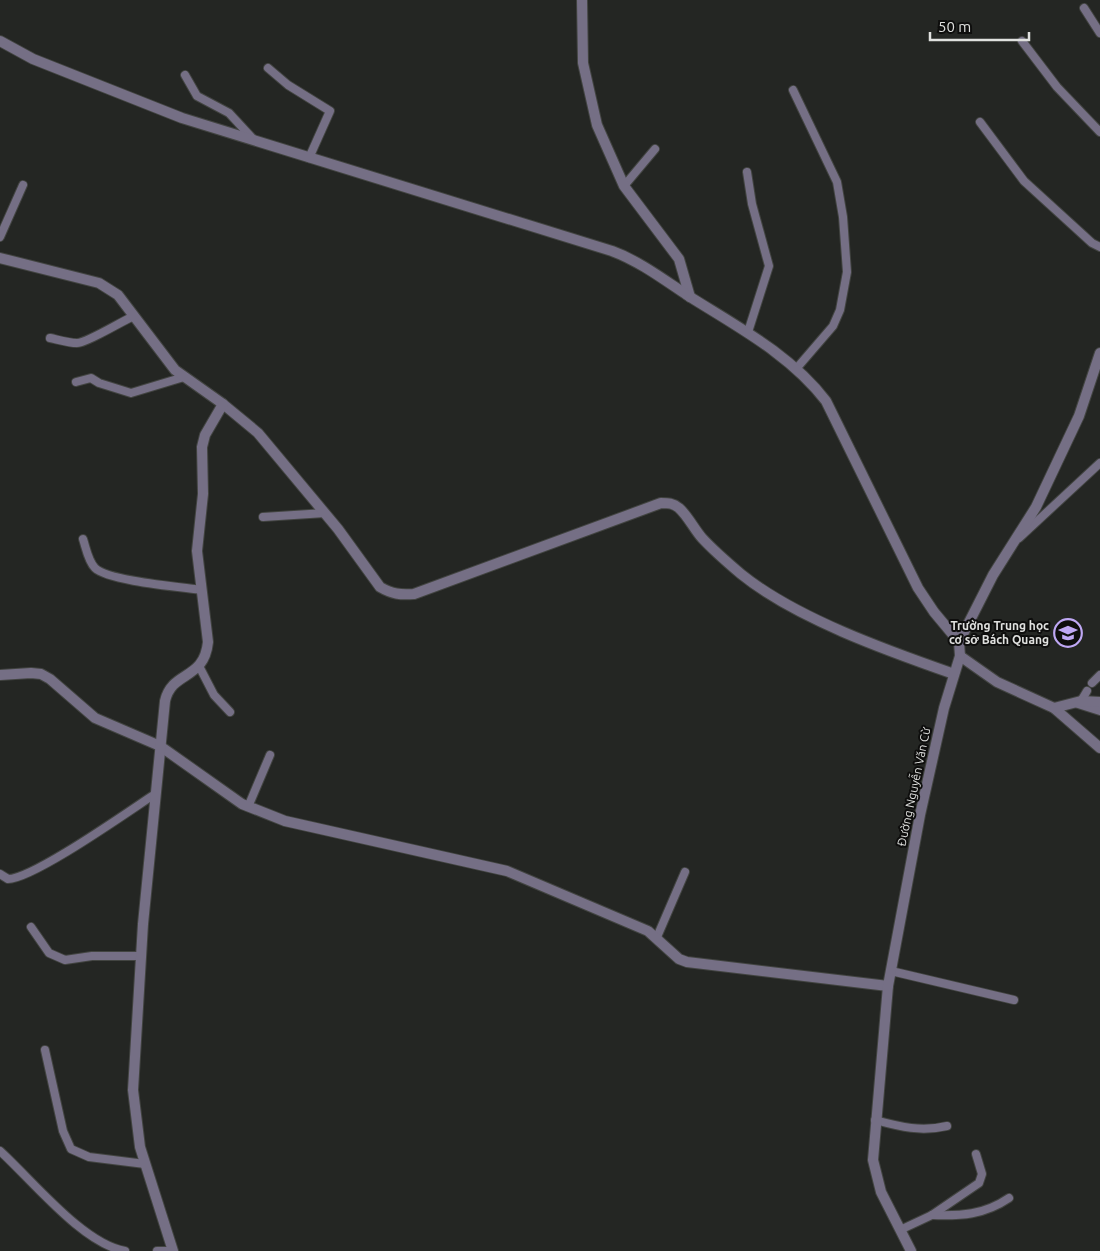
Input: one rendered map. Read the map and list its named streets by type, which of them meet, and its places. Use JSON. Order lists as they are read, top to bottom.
{
  "streets": {
    "street": ["Đường Nguyễn Văn Cừ"]
  },
  "places": {
    "school or university": ["Trường Trung học cơ sở Bách Quang"]
  },
  "scale_bar": "50 m"
}
